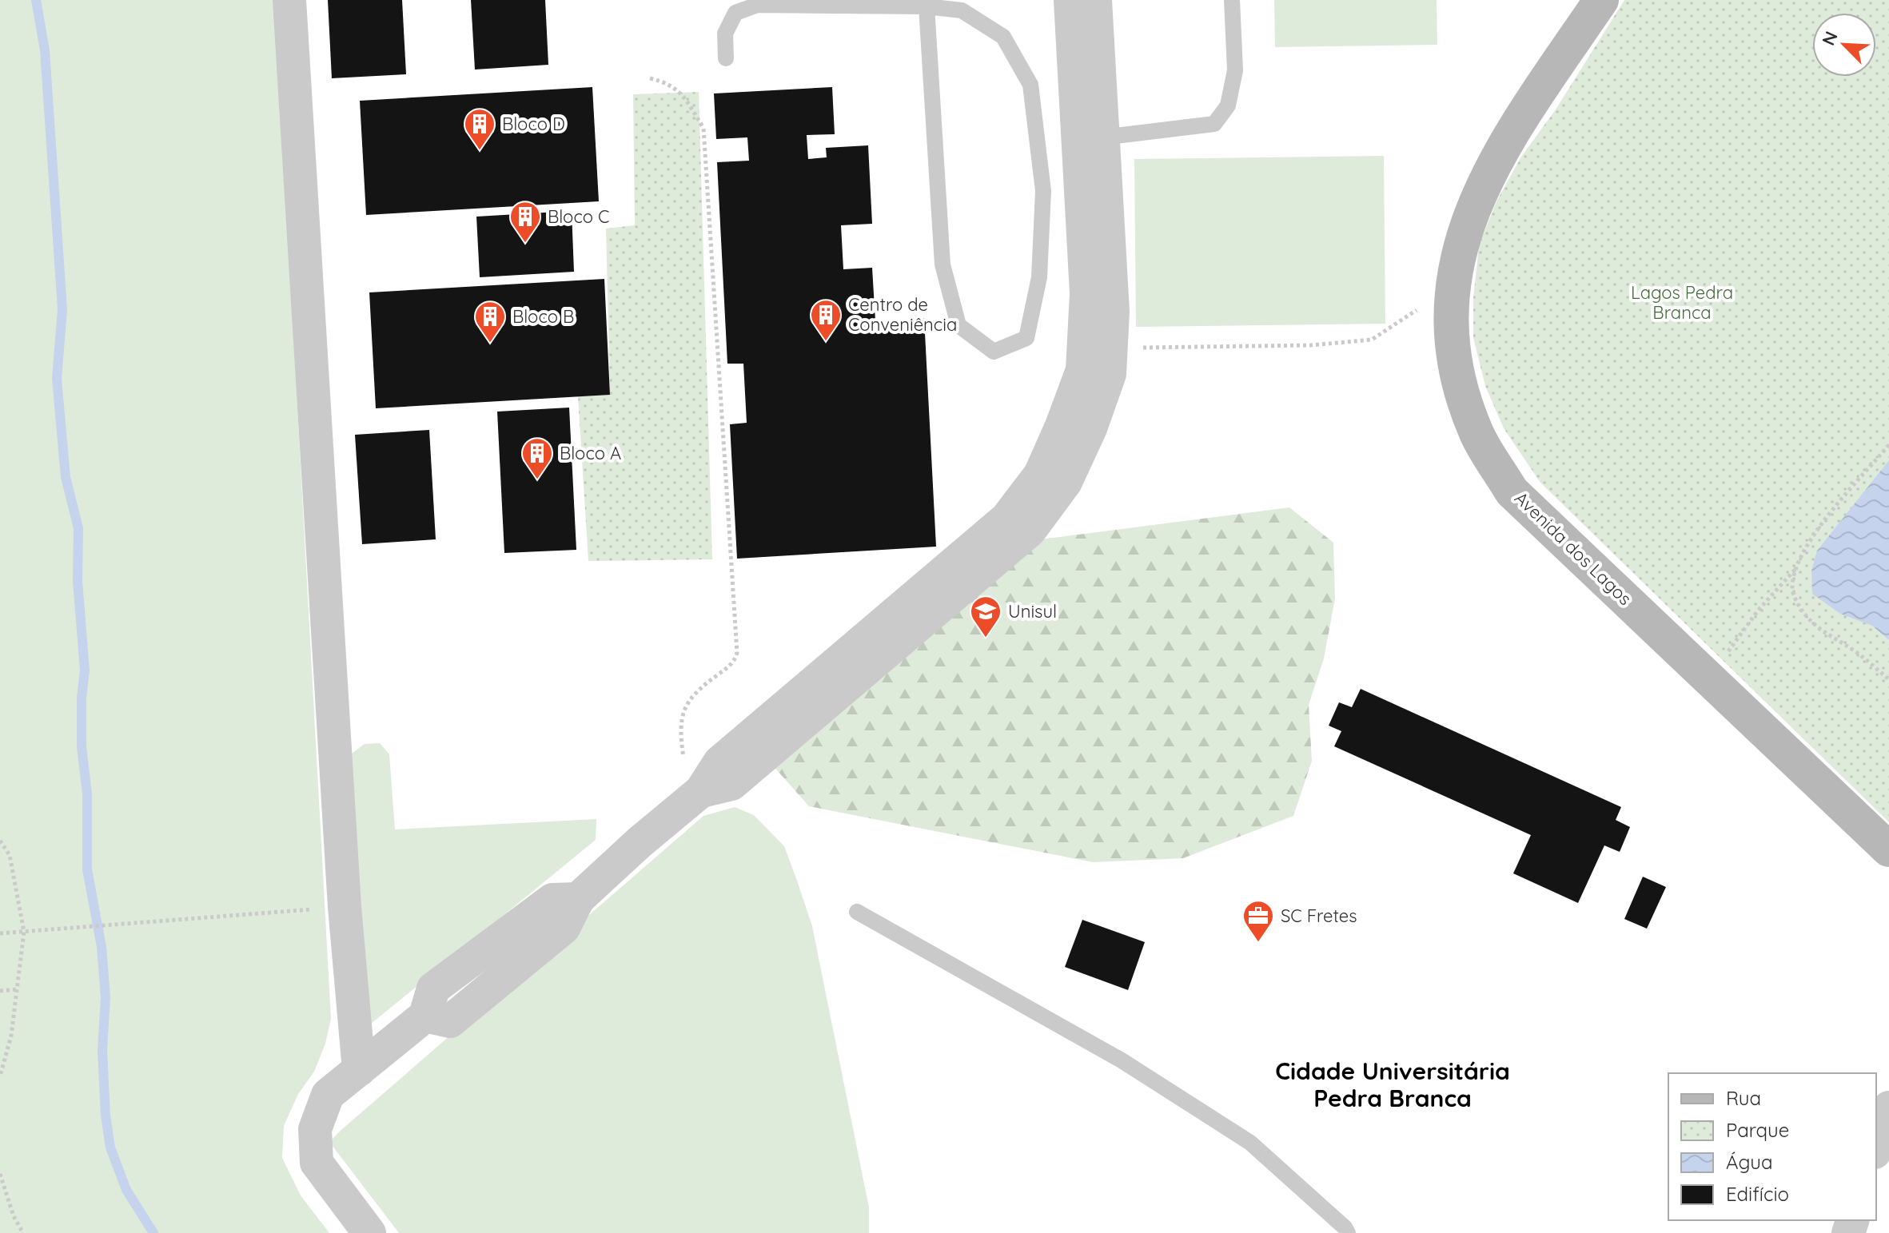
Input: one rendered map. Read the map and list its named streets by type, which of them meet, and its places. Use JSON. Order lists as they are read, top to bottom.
{
  "streets": {
    "main road": ["Avenida dos Lagos"]
  },
  "districts": ["Cidade Universitária Pedra Branca"],
  "parks": ["Lagos Pedra Branca"],
  "places": {
    "building": [
      "Bloco D",
      "Bloco C",
      "Centro de Conveniência",
      "Bloco B",
      "Bloco A"
    ],
    "school or university": ["Unisul"],
    "office": ["SC Fretes"]
  },
  "legend": [
    "Rua",
    "Parque",
    "Água",
    "Edifício"
  ],
  "north": "top left"
}
